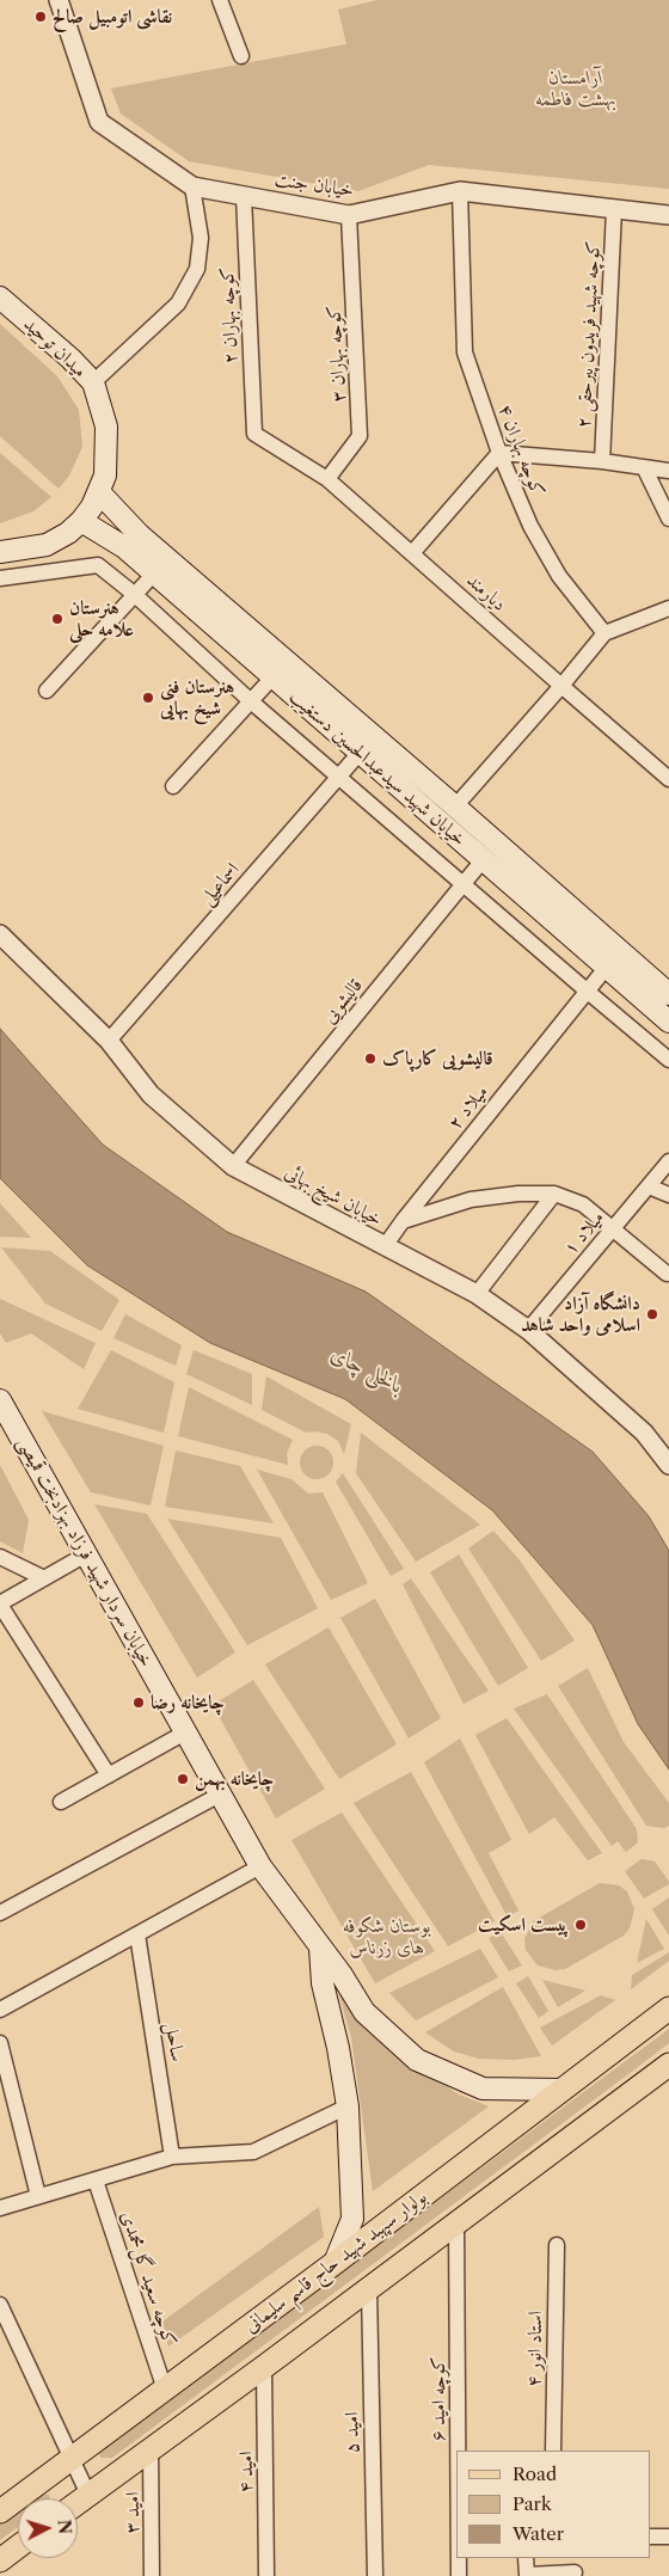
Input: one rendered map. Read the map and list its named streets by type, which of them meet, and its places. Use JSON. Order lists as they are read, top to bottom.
{
  "streets": {
    "main road": [
      "میدان توحید",
      "خیابان شهید سیدعبدالحسین دستغیب",
      "خیابان سردار شهید فرزاد بهزاد‌بخت قمیصی",
      "بولوار سپهبد شهید حاج قاسم سلیمانی"
    ],
    "street": [
      "خیابان جنت",
      "کوچه بهاران ۲",
      "کوچه شهید فریدون پیرحقی ۲",
      "کوچه بهاران ۳",
      "کوچه بهاران ۴",
      "دیارمند",
      "اسماعیلی",
      "قالیشویی",
      "میلاد ۲",
      "خیابان شیخ بهائی",
      "میلاد ۱",
      "ساحل",
      "کوچه سعید گل‌محمدی",
      "استاد انور ۴",
      "کوچه امید ۶",
      "امید ۵",
      "امید ۴",
      "امید ۳"
    ]
  },
  "crossings": [
    ["خیابان جنت", "کوچه بهاران ۲"],
    ["خیابان جنت", "کوچه شهید فریدون پیرحقی ۲"],
    ["خیابان جنت", "کوچه بهاران ۳"],
    ["خیابان جنت", "کوچه بهاران ۴"],
    ["کوچه بهاران ۲", "دیارمند"],
    ["میدان توحید", "خیابان شهید سیدعبدالحسین دستغیب"],
    ["کوچه بهاران ۳", "دیارمند"],
    ["خیابان شهید سیدعبدالحسین دستغیب", "اسماعیلی"],
    ["خیابان شهید سیدعبدالحسین دستغیب", "قالیشویی"],
    ["خیابان شهید سیدعبدالحسین دستغیب", "میلاد ۲"],
    ["اسماعیلی", "خیابان شیخ بهائی"],
    ["قالیشویی", "خیابان شیخ بهائی"],
    ["میلاد ۲", "خیابان شیخ بهائی"],
    ["خیابان شیخ بهائی", "میلاد ۱"],
    ["خیابان سردار شهید فرزاد بهزاد‌بخت قمیصی", "بولوار سپهبد شهید حاج قاسم سلیمانی"],
    ["بولوار سپهبد شهید حاج قاسم سلیمانی", "کوچه سعید گل‌محمدی"],
    ["بولوار سپهبد شهید حاج قاسم سلیمانی", "کوچه امید ۶"],
    ["بولوار سپهبد شهید حاج قاسم سلیمانی", "امید ۵"],
    ["بولوار سپهبد شهید حاج قاسم سلیمانی", "امید ۴"],
    ["بولوار سپهبد شهید حاج قاسم سلیمانی", "امید ۳"]
  ],
  "water": ["بالخلی چای"],
  "parks": ["آرامستان بهشت فاطمه", "بوستان شکوفه های زرناس"],
  "places": [
    "نقاشی اتومبیل صالح",
    "هنرستان علامه حلی",
    "هنرستان فنی شیخ بهایی",
    "قالیشویی کارپاک",
    "دانشگاه آزاد اسلامی واحد شاهد",
    "چایخانه رضا",
    "چایخانه بهمن",
    "پیست اسکیت"
  ],
  "legend": ["Road", "Park", "Water"],
  "north": "right"
}
